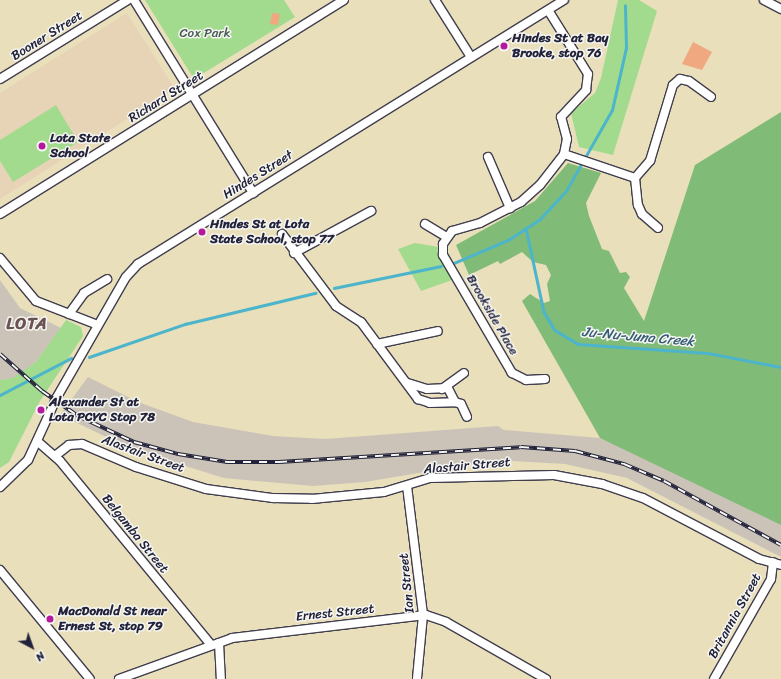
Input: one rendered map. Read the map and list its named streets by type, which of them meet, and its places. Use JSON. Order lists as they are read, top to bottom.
{
  "streets": {
    "street": [
      "Booner Street",
      "Richard Street",
      "Hindes Street",
      "Brookside Place",
      "Alastair Street",
      "Belgamba Street",
      "Ian Street",
      "Ernest Street",
      "Britannia Street"
    ]
  },
  "crossings": [
    ["Hindes Street", "Belgamba Street"],
    ["Alastair Street", "Belgamba Street"],
    ["Alastair Street", "Ian Street"],
    ["Alastair Street", "Britannia Street"],
    ["Belgamba Street", "Ernest Street"],
    ["Ian Street", "Ernest Street"]
  ],
  "districts": ["LOTA"],
  "water": ["Ju-Nu-Juna Creek"],
  "parks": ["Cox Park"],
  "places": [
    "Hindes St at Bay Brooke, stop 76",
    "Lota State School",
    "Hindes St at Lota State School, stop 77",
    "Alexander St at Lota PCYC Stop 78",
    "MacDonald St near Ernest St, stop 79"
  ],
  "north": "bottom right"
}
